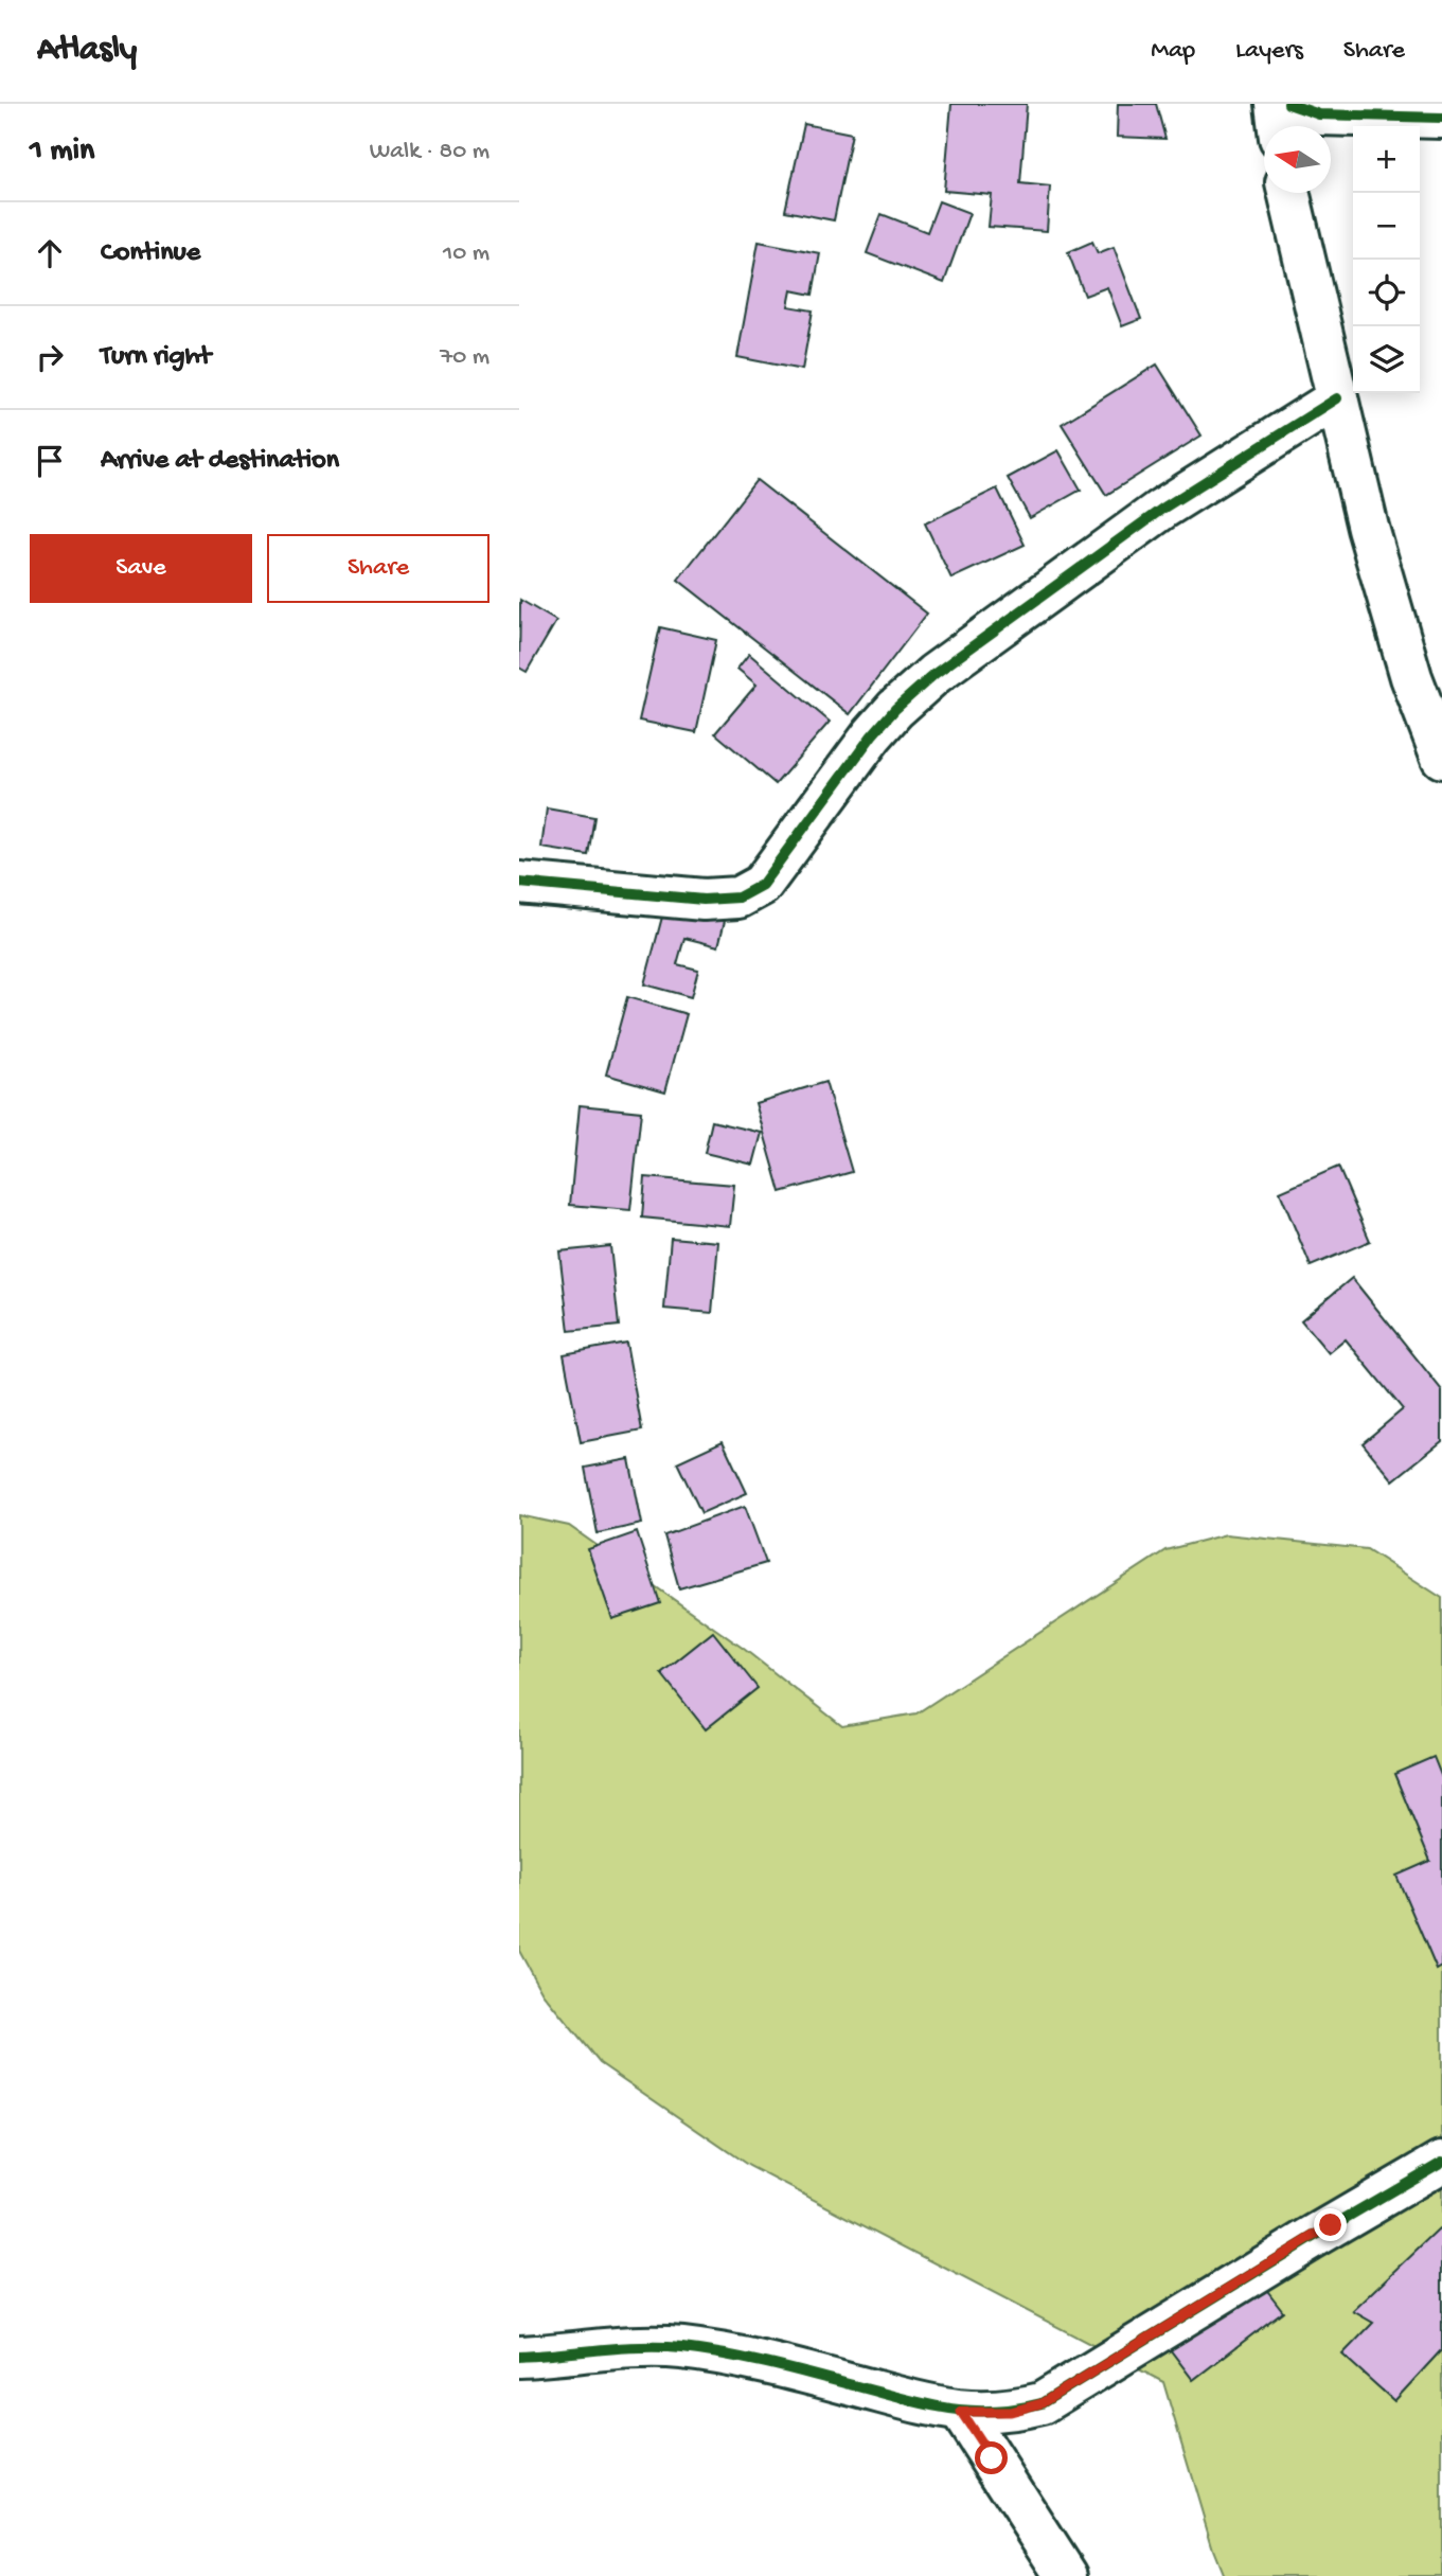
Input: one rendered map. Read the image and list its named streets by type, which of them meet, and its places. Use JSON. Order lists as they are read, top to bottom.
{
  "north": "left",
  "page": {
    "header": "Atlasly",
    "nav": ["Map", "Layers", "Share"],
    "heading": ["1 min", "Walk · 80 m"],
    "map_buttons": ["+", "−"],
    "list": [
      ["Continue", "10 m"],
      ["Turn right", "70 m"],
      "Arrive at destination"
    ],
    "buttons": ["Save", "Share"]
  }
}
